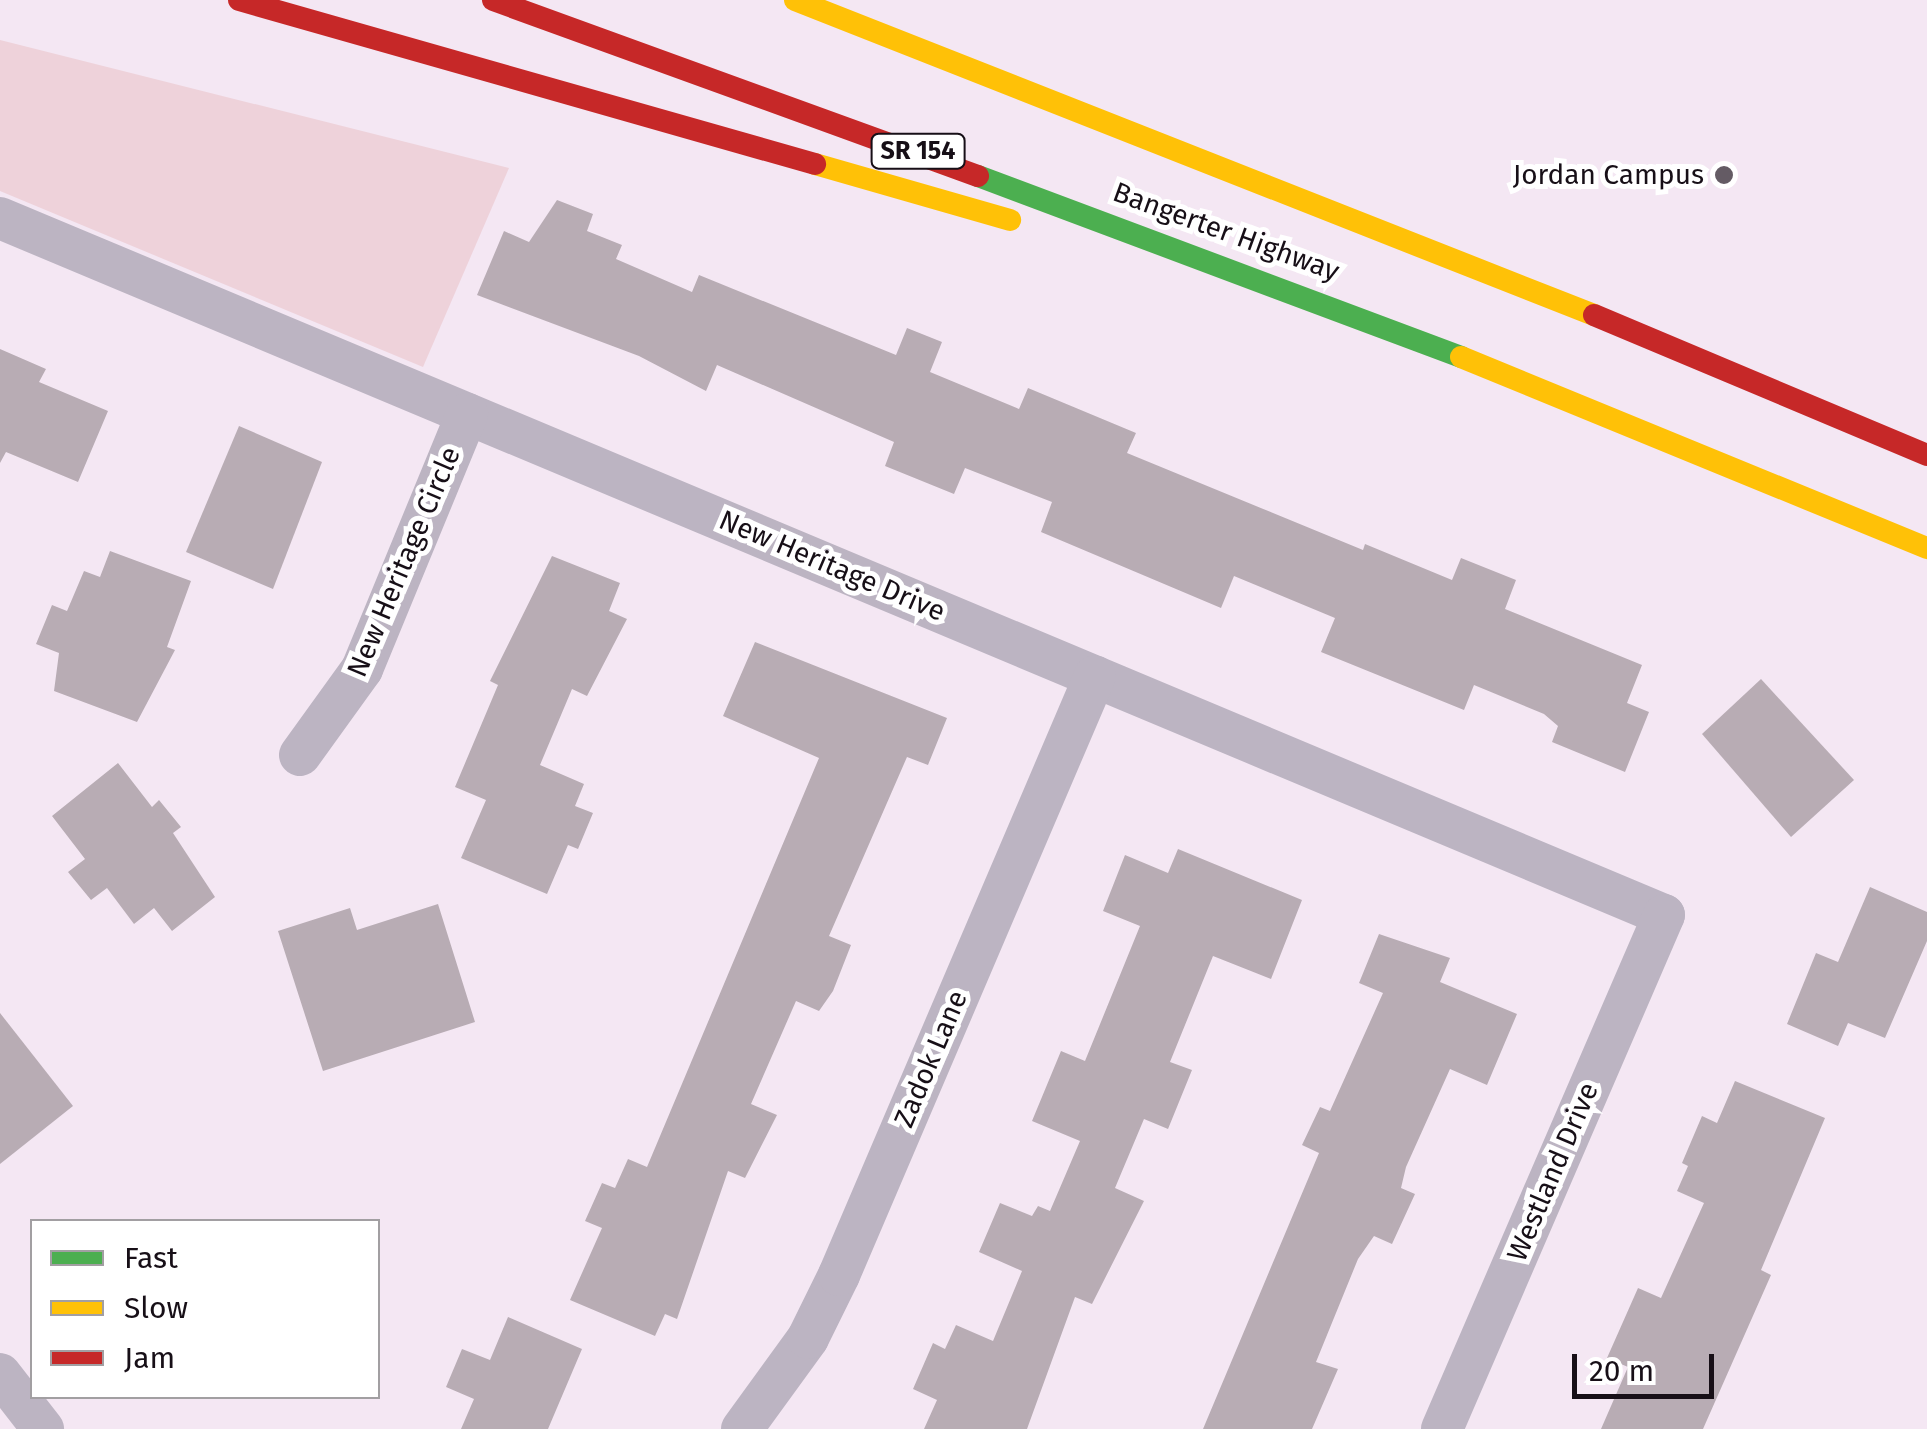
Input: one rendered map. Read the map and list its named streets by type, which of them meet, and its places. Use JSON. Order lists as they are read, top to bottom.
{
  "streets": {
    "highway": ["SR 154", "Bangerter Highway"],
    "street": [
      "New Heritage Circle",
      "New Heritage Drive",
      "Zadok Lane",
      "Westland Drive"
    ]
  },
  "crossings": [
    ["New Heritage Circle", "New Heritage Drive"],
    ["New Heritage Drive", "Zadok Lane"],
    ["New Heritage Drive", "Westland Drive"]
  ],
  "places": ["Jordan Campus"],
  "legend": ["Fast", "Slow", "Jam"],
  "scale_bar": "20 m"
}
